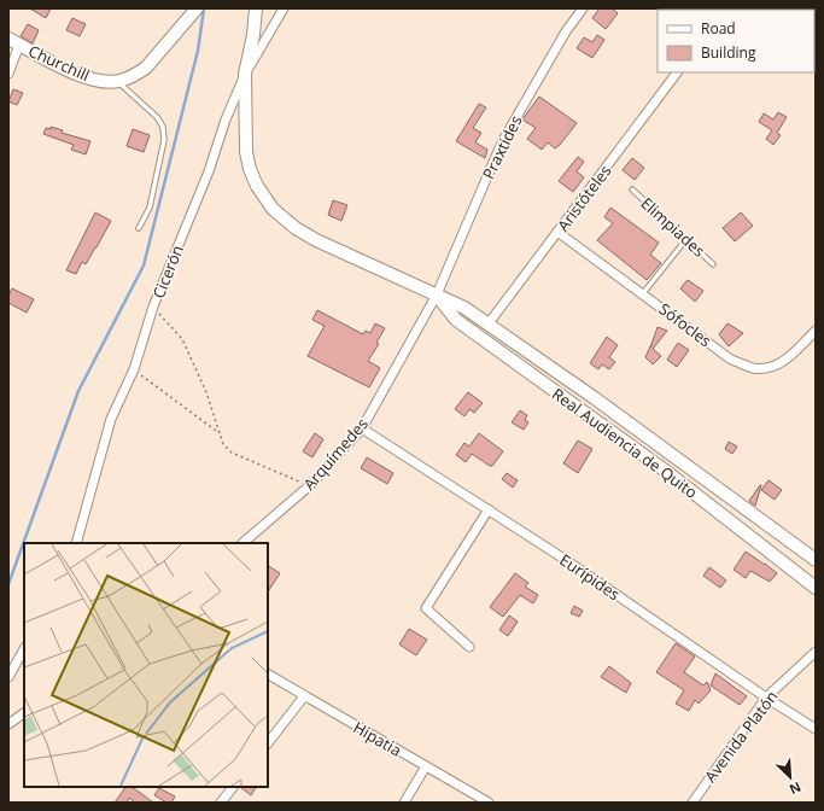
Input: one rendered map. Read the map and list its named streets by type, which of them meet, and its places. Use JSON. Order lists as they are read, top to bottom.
{
  "streets": {
    "main road": ["Churchill", "Real Audiencia de Quito"],
    "street": [
      "Praxtides",
      "Aristóteles",
      "Cicerón",
      "Sófocles",
      "Arquímedes",
      "Eurípides",
      "Avenida Platón",
      "Hipatia"
    ],
    "lane": ["Elimpiades"]
  },
  "crossings": [
    ["Praxtides", "Real Audiencia de Quito"],
    ["Praxtides", "Arquímedes"],
    ["Aristóteles", "Sófocles"],
    ["Aristóteles", "Real Audiencia de Quito"],
    ["Cicerón", "Real Audiencia de Quito"],
    ["Real Audiencia de Quito", "Arquímedes"],
    ["Arquímedes", "Eurípides"],
    ["Eurípides", "Avenida Platón"]
  ],
  "legend": ["Road", "Building"],
  "north": "bottom right"
}
